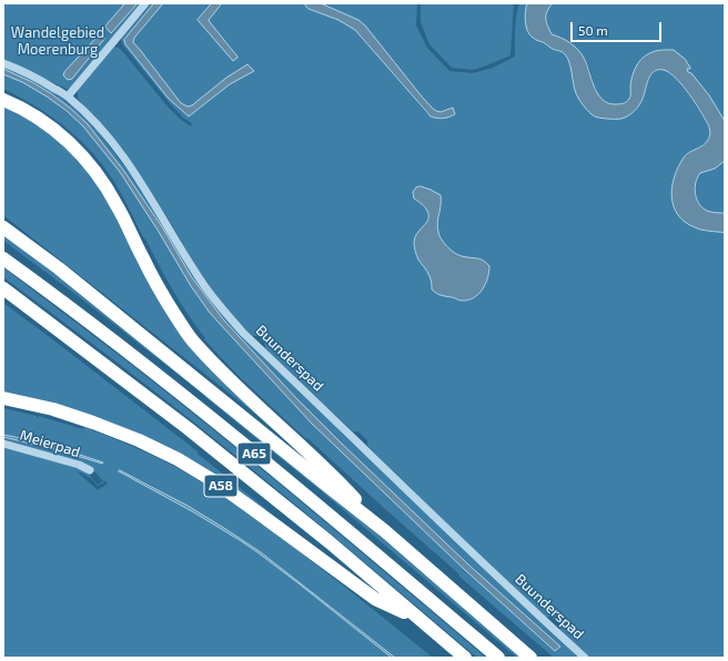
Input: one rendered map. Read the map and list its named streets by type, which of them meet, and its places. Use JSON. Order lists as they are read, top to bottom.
{
  "streets": {
    "highway": ["A65", "A58"],
    "street": ["Buunderspad", "Meierpad"]
  },
  "crossings": [
    ["A65", "A58"]
  ],
  "parks": ["Wandelgebied Moerenburg"],
  "scale_bar": "50 m"
}
